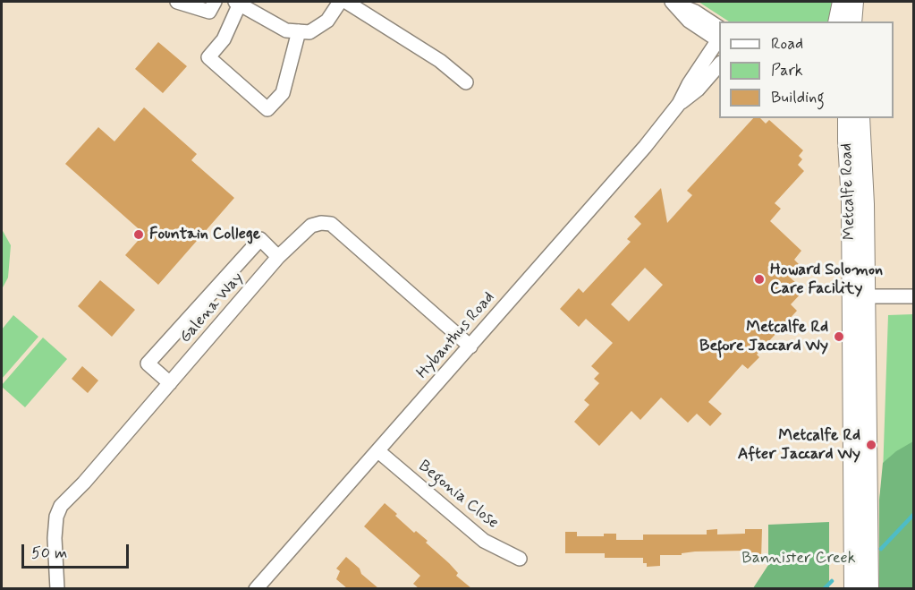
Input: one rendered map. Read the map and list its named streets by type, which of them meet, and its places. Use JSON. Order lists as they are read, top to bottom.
{
  "streets": {
    "main road": ["Metcalfe Road"],
    "street": ["Galena Way", "Hybanthus Road", "Begonia Close"]
  },
  "crossings": [
    ["Galena Way", "Hybanthus Road"],
    ["Hybanthus Road", "Begonia Close"]
  ],
  "parks": ["Bannister Creek"],
  "places": [
    "Fountain College",
    "Howard Solomon Care Facility",
    "Metcalfe Rd Before Jaccard Wy",
    "Metcalfe Rd After Jaccard Wy"
  ],
  "legend": ["Road", "Park", "Building"],
  "scale_bar": "50 m"
}
